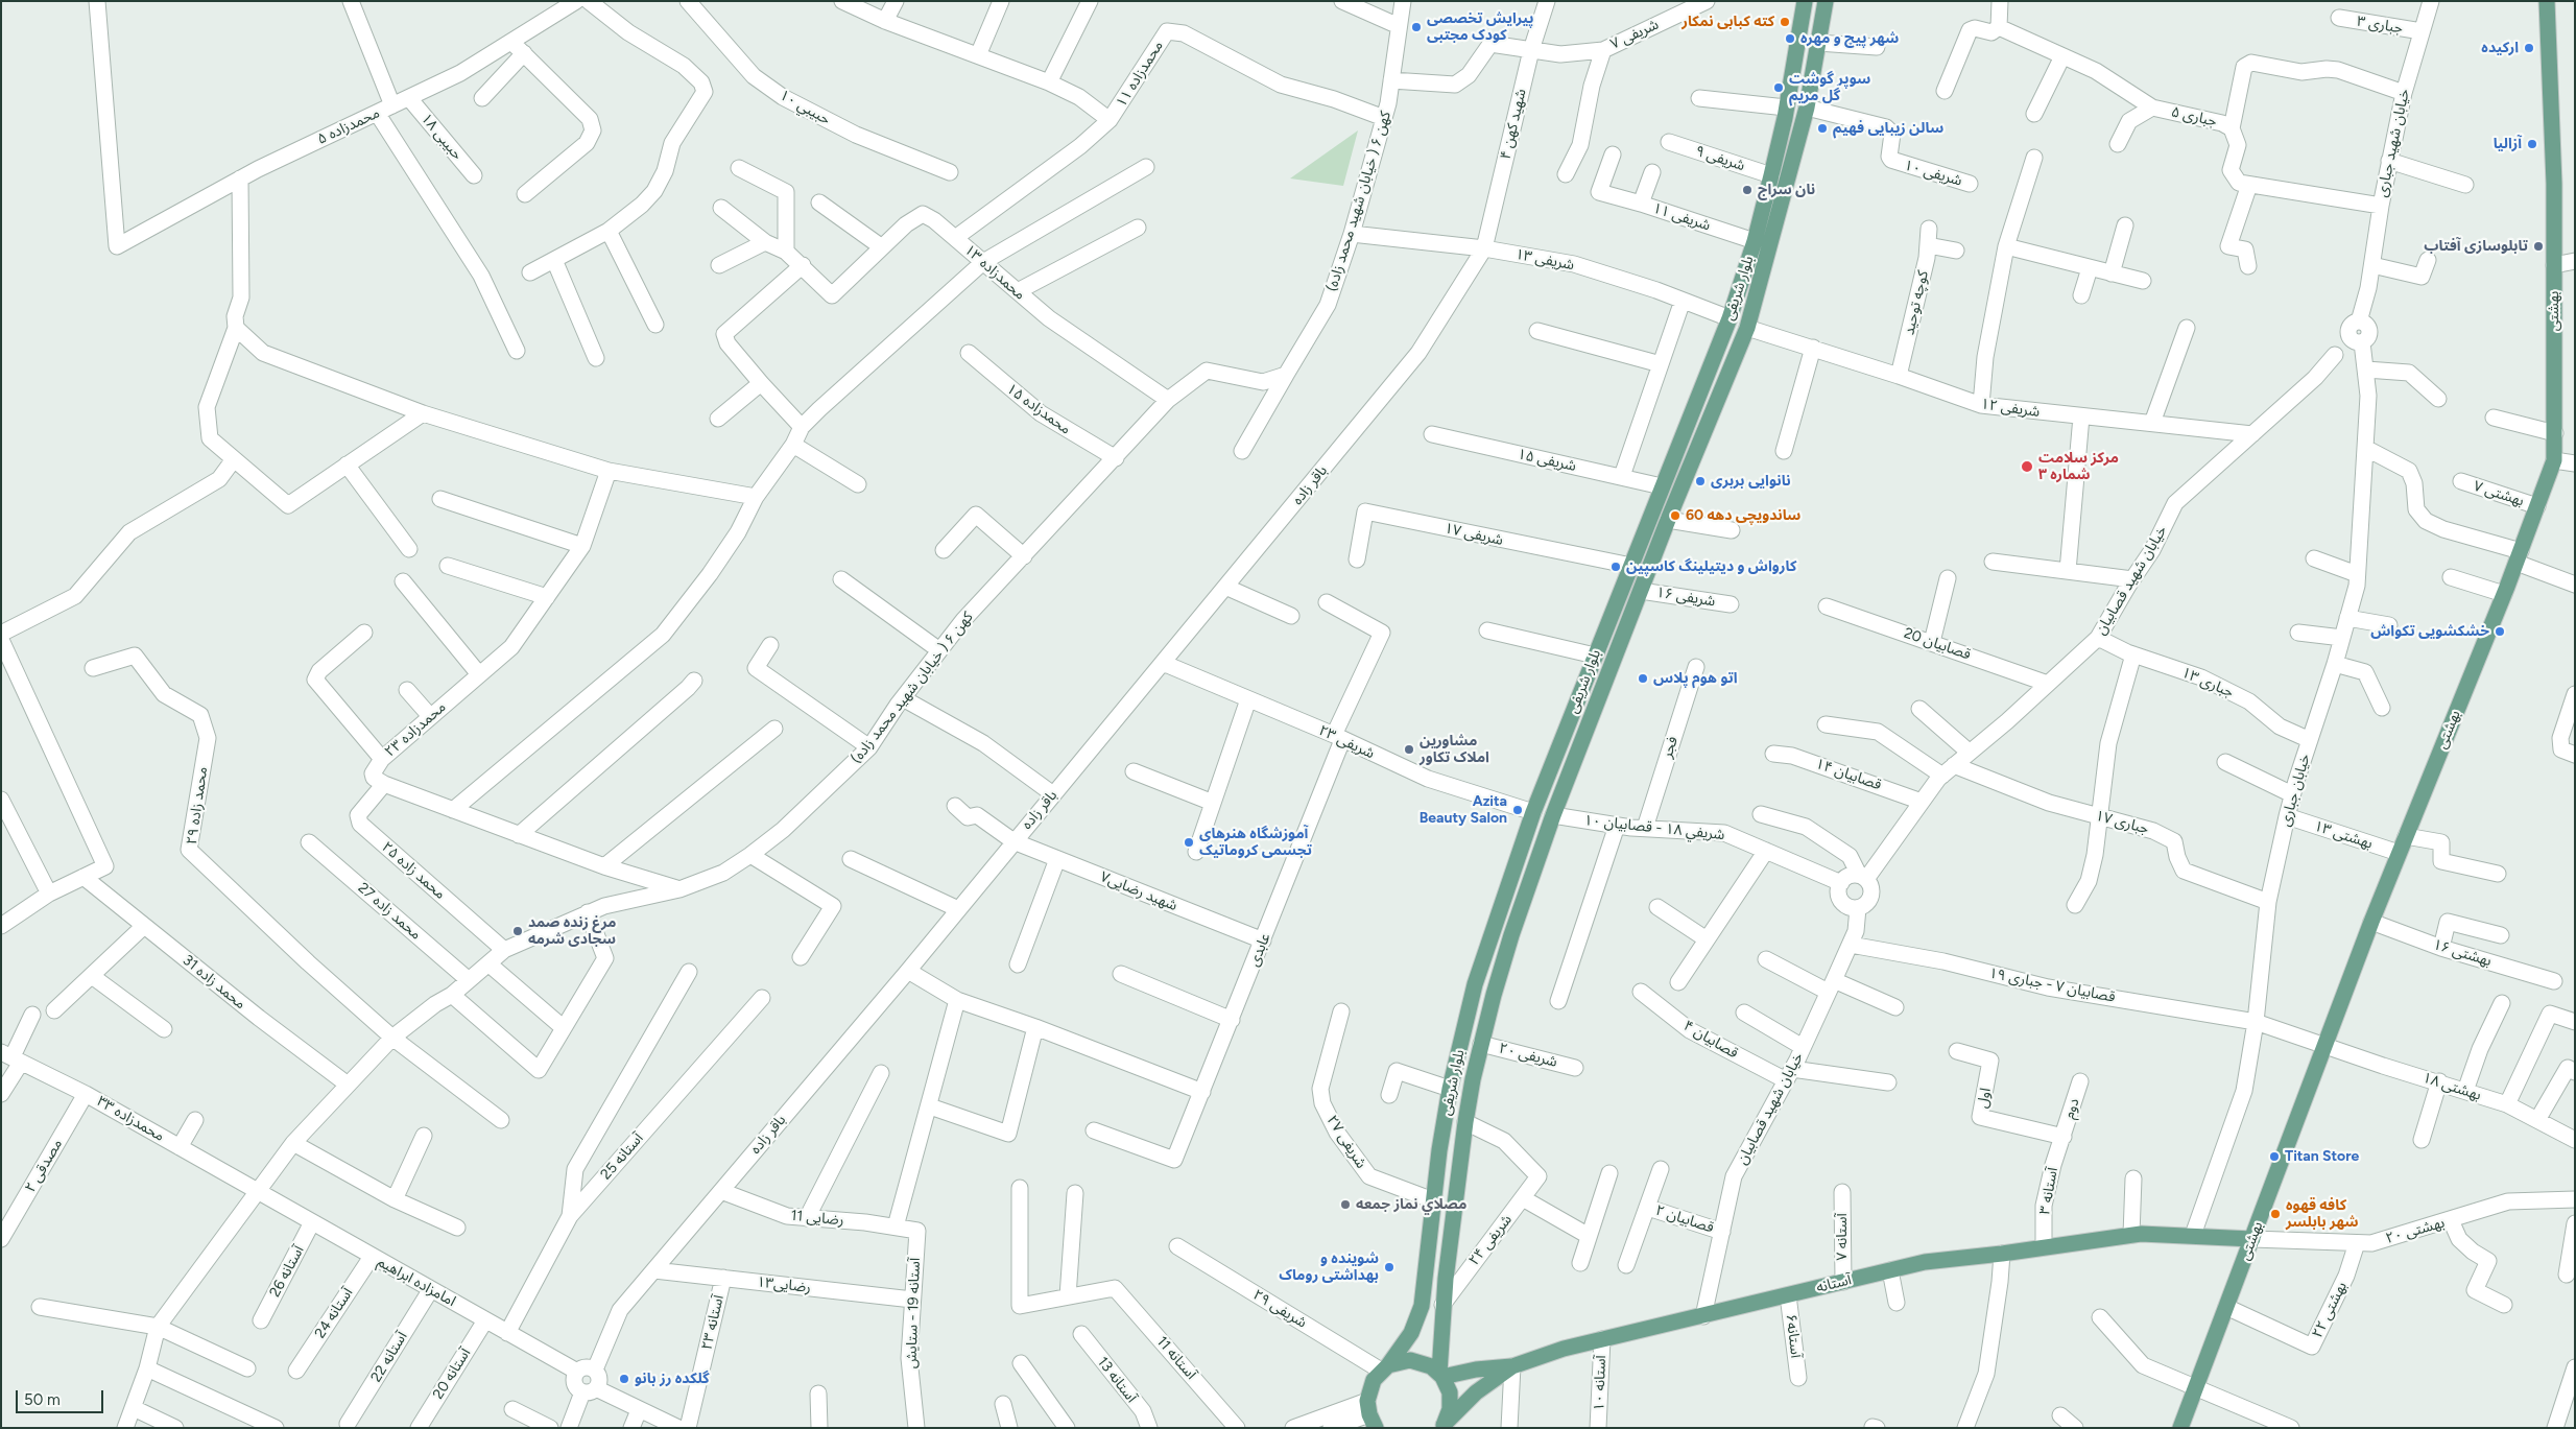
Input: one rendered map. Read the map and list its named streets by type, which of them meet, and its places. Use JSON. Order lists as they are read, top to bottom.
{
  "streets": {
    "main road": ["بلوار شریفی", "بهشتی", "آستانه"],
    "street": [
      "جباری ۳",
      "شریفی ۷",
      "محمدزاده ۱۱",
      "حبيبي ١٠",
      "جباری ۵",
      "شهید کهن ۴",
      "محمدزاده ۵",
      "حبیبی ۱۸",
      "خیابان شهید جباری",
      "شریفی ۹",
      "شریفی ۱۰",
      "کهن ۶ ( خیابان شهید محمد زاده)",
      "شریفی ۱۱",
      "شریفی ۱۳",
      "محمدزاده ۱۳",
      "کوچه توحید",
      "شریفی ۱۲",
      "محمدزاده ۱۵",
      "شریفی ۱۵",
      "باقر زاده",
      "بهشتی ۷",
      "شریفی ۱۷",
      "خیابان شهید قصابیان",
      "شریفی ۱۶",
      "قصابیان 20",
      "جباری ۱۳",
      "محمدزاده ۲۳",
      "شریفی ۲۳",
      "فجر",
      "قصابیان ۱۴",
      "خیابان جباری",
      "محمد زاده ۲۹",
      "جباری ۱۷",
      "شريفي ۱۸ - قصابیان ۱۰",
      "بهشتی ۱۳",
      "محمد زاده ۲۵",
      "شهید رضایی۷",
      "محمد زاده 27",
      "عابدی",
      "بهشتی ۱۶",
      "محمد زاده 31",
      "قصابيان ۷ - جباری ۱۹",
      "قصابیان ۴",
      "شریفی ۲۰",
      "بهشتی ۱۸",
      "اول",
      "دوم",
      "محمدزاده ۳۳",
      "شریفی ۲۷",
      "آستانه 25",
      "مصدقی ۲",
      "آستانه ۳",
      "رضایی 11",
      "قصابیان ۲",
      "بهشتی ۲۰",
      "آستانه ۷",
      "شریفی ۲۴",
      "آستانه 26",
      "امامزاده ابراهیم",
      "رضایی۱۳",
      "شریفی ۲۹",
      "بهشتی ۲۲",
      "آستانه 24",
      "آستانه 19 - ستایش",
      "آستانه ۲۳",
      "آستانه۶",
      "آستانه 22",
      "آستانه 11",
      "آستانه 20",
      "آستانه 13",
      "آستانه ۱۰"
    ]
  },
  "crossings": [
    ["جباری ۳", "خیابان شهید جباری"],
    ["شریفی ۷", "شهید کهن ۴"],
    ["شریفی ۷", "کهن ۶ ( خیابان شهید محمد زاده)"],
    ["محمدزاده ۱۱", "کهن ۶ ( خیابان شهید محمد زاده)"],
    ["جباری ۵", "خیابان شهید جباری"],
    ["شهید کهن ۴", "شریفی ۱۳"],
    ["شهید کهن ۴", "باقر زاده"],
    ["محمدزاده ۵", "حبیبی ۱۸"],
    ["خیابان شهید جباری", "خیابان شهید قصابیان"],
    ["خیابان شهید جباری", "خیابان جباری"],
    ["شریفی ۹", "بلوار شریفی"],
    ["شریفی ۱۰", "بلوار شریفی"],
    ["کهن ۶ ( خیابان شهید محمد زاده)", "شریفی ۱۳"],
    ["کهن ۶ ( خیابان شهید محمد زاده)", "محمدزاده ۱۳"],
    ["کهن ۶ ( خیابان شهید محمد زاده)", "محمدزاده ۱۵"],
    ["کهن ۶ ( خیابان شهید محمد زاده)", "محمد زاده ۲۹"],
    ["کهن ۶ ( خیابان شهید محمد زاده)", "محمد زاده ۲۵"],
    ["کهن ۶ ( خیابان شهید محمد زاده)", "محمد زاده 27"],
    ["کهن ۶ ( خیابان شهید محمد زاده)", "محمد زاده 31"],
    ["کهن ۶ ( خیابان شهید محمد زاده)", "محمدزاده ۳۳"],
    ["کهن ۶ ( خیابان شهید محمد زاده)", "امامزاده ابراهیم"],
    ["شریفی ۱۱", "بلوار شریفی"],
    ["شریفی ۱۳", "بلوار شریفی"],
    ["شریفی ۱۳", "باقر زاده"],
    ["بلوار شریفی", "شریفی ۱۲"],
    ["بلوار شریفی", "شریفی ۱۵"],
    ["بلوار شریفی", "شریفی ۱۷"],
    ["بلوار شریفی", "شریفی ۱۶"],
    ["بلوار شریفی", "شریفی ۲۳"],
    ["بلوار شریفی", "شريفي ۱۸ - قصابیان ۱۰"],
    ["بلوار شریفی", "شریفی ۲۰"],
    ["بلوار شریفی", "شریفی ۲۷"],
    ["بلوار شریفی", "شریفی ۲۴"],
    ["بلوار شریفی", "آستانه"],
    ["بلوار شریفی", "شریفی ۲۹"],
    ["کوچه توحید", "شریفی ۱۲"],
    ["بهشتی", "بهشتی ۷"],
    ["بهشتی", "بهشتی ۱۳"],
    ["بهشتی", "بهشتی ۱۶"],
    ["بهشتی", "قصابيان ۷ - جباری ۱۹"],
    ["بهشتی", "بهشتی ۱۸"],
    ["بهشتی", "بهشتی ۲۰"],
    ["بهشتی", "آستانه"],
    ["بهشتی", "بهشتی ۲۲"],
    ["شریفی ۱۲", "خیابان شهید قصابیان"],
    ["باقر زاده", "شریفی ۲۳"],
    ["باقر زاده", "شهید رضایی۷"],
    ["باقر زاده", "رضایی 11"],
    ["باقر زاده", "امامزاده ابراهیم"],
    ["باقر زاده", "رضایی۱۳"],
    ["خیابان شهید قصابیان", "قصابیان 20"],
    ["خیابان شهید قصابیان", "جباری ۱۳"],
    ["خیابان شهید قصابیان", "قصابیان ۱۴"],
    ["خیابان شهید قصابیان", "خیابان جباری"],
    ["خیابان شهید قصابیان", "جباری ۱۷"],
    ["خیابان شهید قصابیان", "شريفي ۱۸ - قصابیان ۱۰"],
    ["خیابان شهید قصابیان", "قصابيان ۷ - جباری ۱۹"],
    ["خیابان شهید قصابیان", "قصابیان ۴"],
    ["خیابان شهید قصابیان", "قصابیان ۲"],
    ["خیابان شهید قصابیان", "آستانه"],
    ["جباری ۱۳", "خیابان جباری"],
    ["محمدزاده ۲۳", "محمد زاده ۲۵"],
    ["شریفی ۲۳", "عابدی"],
    ["فجر", "شريفي ۱۸ - قصابیان ۱۰"],
    ["خیابان جباری", "جباری ۱۷"],
    ["خیابان جباری", "بهشتی ۱۳"],
    ["خیابان جباری", "قصابيان ۷ - جباری ۱۹"],
    ["خیابان جباری", "آستانه"],
    ["شهید رضایی۷", "عابدی"],
    ["قصابيان ۷ - جباری ۱۹", "بهشتی ۱۸"],
    ["اول", "دوم"],
    ["اول", "آستانه ۳"],
    ["دوم", "آستانه ۳"],
    ["محمدزاده ۳۳", "مصدقی ۲"],
    ["محمدزاده ۳۳", "امامزاده ابراهیم"],
    ["آستانه 25", "امامزاده ابراهیم"],
    ["آستانه ۳", "آستانه"],
    ["رضایی 11", "آستانه 19 - ستایش"],
    ["بهشتی ۲۰", "آستانه"],
    ["بهشتی ۲۰", "بهشتی ۲۲"],
    ["آستانه ۷", "آستانه"],
    ["آستانه 26", "امامزاده ابراهیم"],
    ["امامزاده ابراهیم", "آستانه 24"],
    ["امامزاده ابراهیم", "آستانه 22"],
    ["امامزاده ابراهیم", "آستانه 20"],
    ["آستانه", "آستانه۶"],
    ["آستانه", "آستانه ۱۰"],
    ["رضایی۱۳", "آستانه 19 - ستایش"],
    ["رضایی۱۳", "آستانه ۲۳"]
  ],
  "places": [
    "کته کبابی نمکار",
    "پیرایش تخصصی کودک مجتبی",
    "شهر پیچ و مهره",
    "ارکیده",
    "سوپر گوشت گل مریم",
    "سالن زیبایی فهیم",
    "آزالیا",
    "نان سراج",
    "تابلوسازی آفتاب",
    "مرکز سلامت شماره ۳",
    "نانوایی بربری",
    "ساندویچی دهه 60",
    "کارواش و دیتیلینگ کاسپین",
    "خشکشویی تکواش",
    "اتو هوم پلاس",
    "مشاورین املاک تکاور",
    "Azita Beauty Salon",
    "آموزشگاه هنرهای تجسمی کروماتیک",
    "مرغ زنده صمد سجادی شرمه",
    "Titan Store",
    "مصلاي نماز جمعه",
    "کافه قهوه شهر بابلسر",
    "شوینده و بهداشتی روماک",
    "گلکده رز بانو"
  ],
  "scale_bar": "50 m"
}
